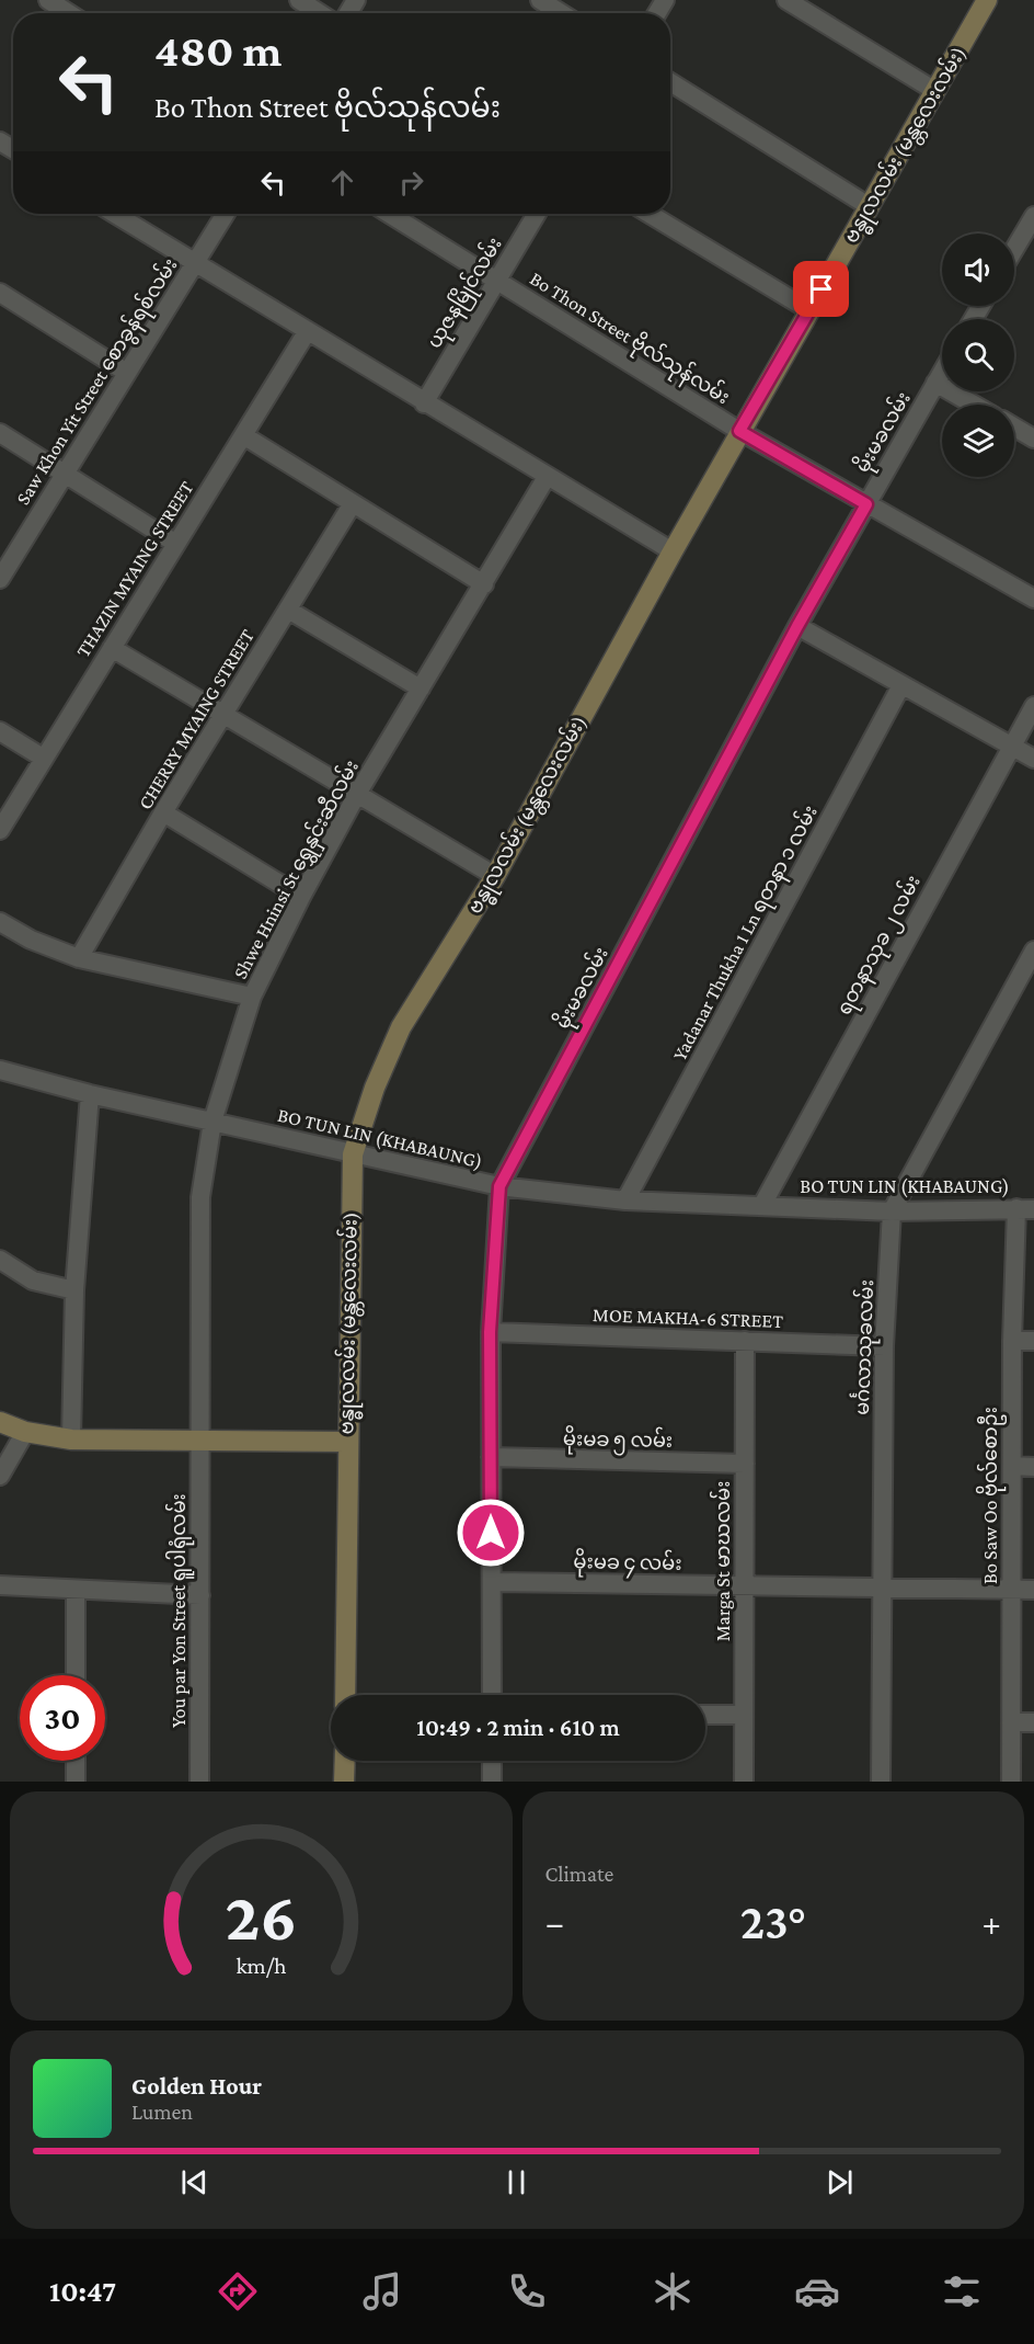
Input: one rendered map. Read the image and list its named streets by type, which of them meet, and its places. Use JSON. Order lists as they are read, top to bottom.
{
  "streets": {
    "street": [
      "ဗန္ဓုလလမ်း (မန္တလေးလမ်း)",
      "ယုဇနမြိုင်လမ်း",
      "Bo Thon Street ဗိုလ်သုန်လမ်း",
      "Saw Khon Yit Street စောခွန်ရစ်လမ်း",
      "မိုးမခလမ်း",
      "THAZIN MYAING STREET",
      "CHERRY MYAING STREET",
      "Shwe Hninsi St ရွှေနှင်းဆီလမ်း",
      "Yadanar Thukha 1 Ln ရတနာ ၁ လမ်း",
      "ရတနာသုခ ၂ လမ်း",
      "BO TUN LIN (KHABAUNG)",
      "MOE MAKHA-6 STREET",
      "မင်္ဂလာသုခလမ်း",
      "မိုးမခ ၅ လမ်း",
      "Bo Saw Oo ဗိုလ်စောဦး",
      "Marga St မာဃလမ်း",
      "မိုးမခ ၄ လမ်း",
      "You par Yon Street ရူပါရုံလမ်း"
    ]
  },
  "crossings": [
    ["ဗန္ဓုလလမ်း (မန္တလေးလမ်း)", "Bo Thon Street ဗိုလ်သုန်လမ်း"],
    ["ဗန္ဓုလလမ်း (မန္တလေးလမ်း)", "BO TUN LIN (KHABAUNG)"],
    ["ယုဇနမြိုင်လမ်း", "Bo Thon Street ဗိုလ်သုန်လမ်း"],
    ["Bo Thon Street ဗိုလ်သုန်လမ်း", "မိုးမခလမ်း"],
    ["မိုးမခလမ်း", "BO TUN LIN (KHABAUNG)"],
    ["မိုးမခလမ်း", "MOE MAKHA-6 STREET"],
    ["မိုးမခလမ်း", "မိုးမခ ၅ လမ်း"],
    ["မိုးမခလမ်း", "မိုးမခ ၄ လမ်း"],
    ["Shwe Hninsi St ရွှေနှင်းဆီလမ်း", "BO TUN LIN (KHABAUNG)"],
    ["Shwe Hninsi St ရွှေနှင်းဆီလမ်း", "You par Yon Street ရူပါရုံလမ်း"],
    ["Yadanar Thukha 1 Ln ရတနာ ၁ လမ်း", "BO TUN LIN (KHABAUNG)"],
    ["ရတနာသုခ ၂ လမ်း", "BO TUN LIN (KHABAUNG)"],
    ["BO TUN LIN (KHABAUNG)", "မင်္ဂလာသုခလမ်း"],
    ["BO TUN LIN (KHABAUNG)", "Bo Saw Oo ဗိုလ်စောဦး"],
    ["MOE MAKHA-6 STREET", "မင်္ဂလာသုခလမ်း"],
    ["MOE MAKHA-6 STREET", "Marga St မာဃလမ်း"],
    ["မင်္ဂလာသုခလမ်း", "မိုးမခ ၄ လမ်း"],
    ["မိုးမခ ၅ လမ်း", "Marga St မာဃလမ်း"],
    ["Bo Saw Oo ဗိုလ်စောဦး", "မိုးမခ ၄ လမ်း"],
    ["Marga St မာဃလမ်း", "မိုးမခ ၄ လမ်း"]
  ],
  "page": {
    "turn": ["480 m", "Bo Thon Street ဗိုလ်သုန်လမ်း"],
    "limit": "30",
    "trip": "10:49 · 2 min · 610 m",
    "tile": "Climate",
    "heat": ["−", "23°", "+"],
    "song": ["Golden Hour", "Lumen"],
    "tabs": "10:47",
    "gauge": ["26", "km/h"]
  }
}
